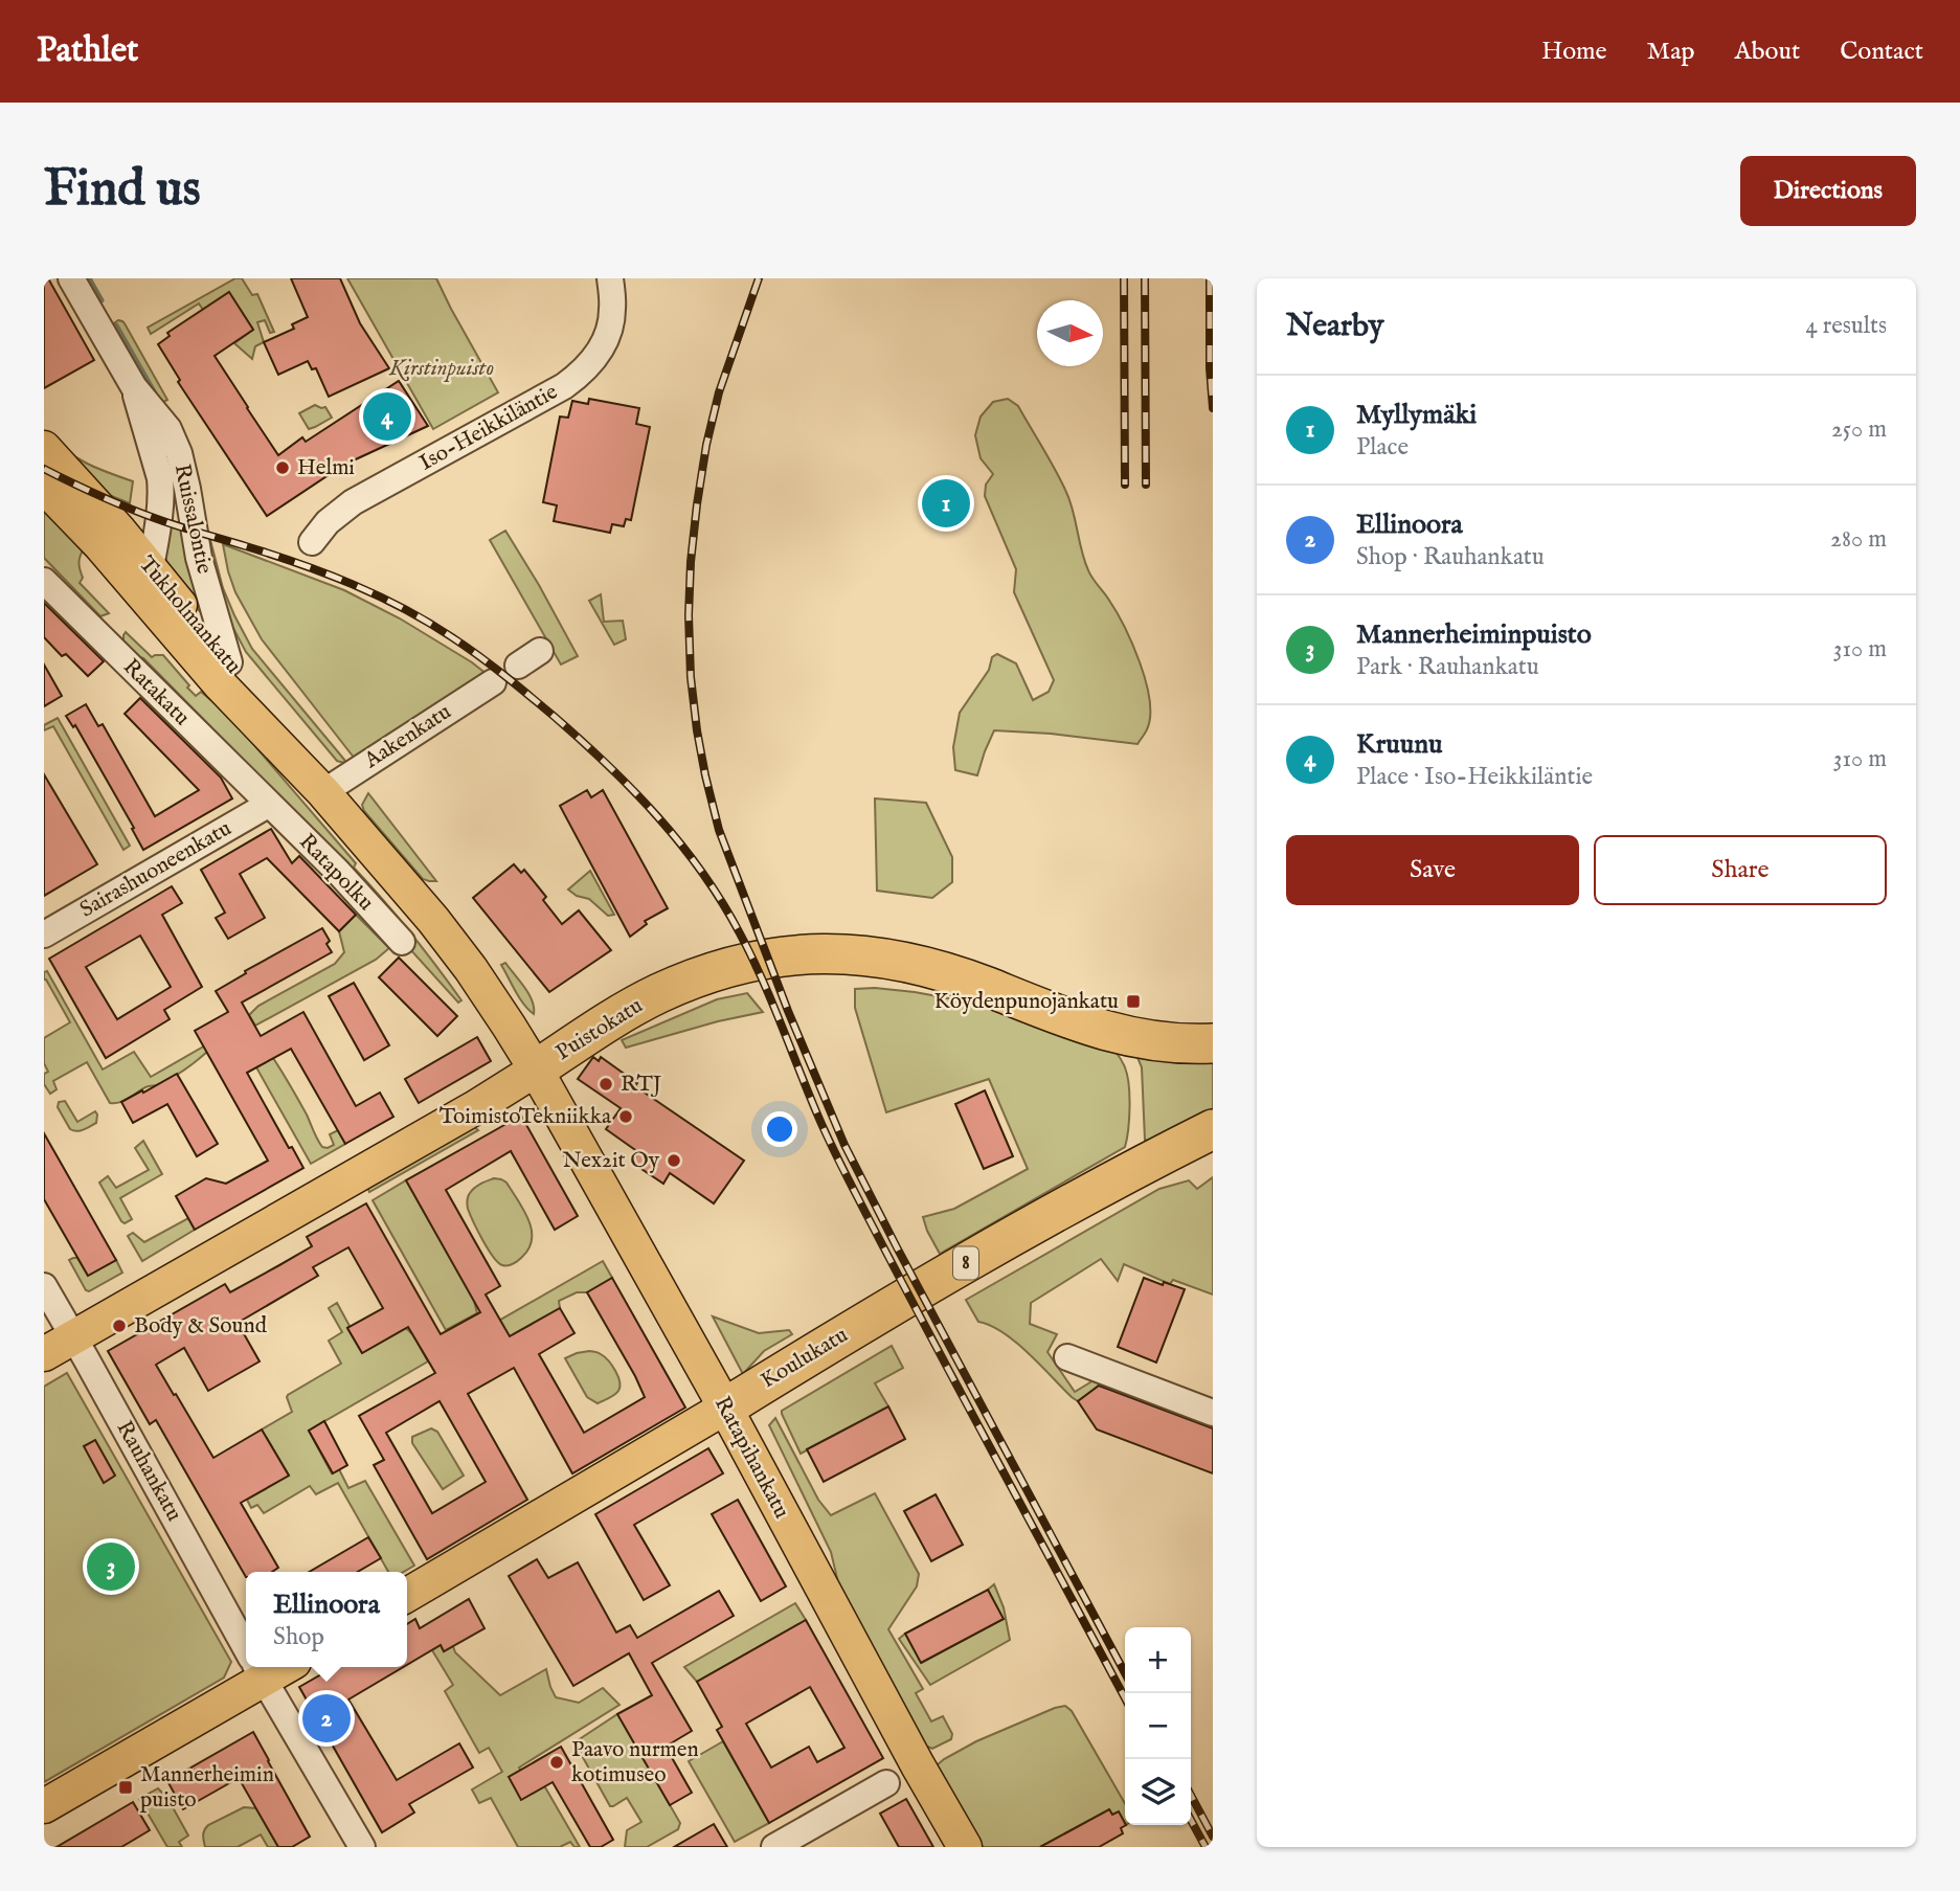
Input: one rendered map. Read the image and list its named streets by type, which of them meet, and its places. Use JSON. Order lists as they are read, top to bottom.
{
  "streets": {
    "highway": ["Puistokatu", "8", "Koulukatu"],
    "main road": ["Tukholmankatu", "Ratapihankatu"],
    "street": [
      "Iso-Heikkiläntie",
      "Ruissalontie",
      "Ratakatu",
      "Aakenkatu",
      "Sairashuoneenkatu",
      "Ratapolku",
      "Rauhankatu"
    ]
  },
  "crossings": [
    ["Ruissalontie", "Tukholmankatu"],
    ["Tukholmankatu", "Aakenkatu"],
    ["Tukholmankatu", "Puistokatu"],
    ["Tukholmankatu", "Ratapihankatu"],
    ["Ratakatu", "Sairashuoneenkatu"],
    ["Ratakatu", "Ratapolku"],
    ["Sairashuoneenkatu", "Ratapolku"],
    ["Puistokatu", "Ratapihankatu"],
    ["Puistokatu", "Rauhankatu"],
    ["Koulukatu", "Ratapihankatu"]
  ],
  "parks": ["Kirstinpuisto"],
  "places": {
    "other": [
      "Helmi",
      "RTJ",
      "ToimistoTekniikka",
      "Nex2it Oy",
      "Body & Sound",
      "Paavo nurmen kotimuseo"
    ],
    "transit": ["Köydenpunojankatu", "Mannerheimin puisto"]
  },
  "north": "right",
  "page": {
    "header": "Pathlet",
    "nav": [
      "Home",
      "Map",
      "About",
      "Contact"
    ],
    "buttons": [
      "Directions",
      ["Save", "Share"]
    ],
    "title": "Find us",
    "heading": ["Nearby", "4 results"],
    "list": [
      {
        "mark": "1",
        "name": "Myllymäki",
        "note": "Place",
        "value": "250 m"
      },
      {
        "mark": "2",
        "name": "Ellinoora",
        "note": "Shop · Rauhankatu",
        "value": "280 m"
      },
      {
        "mark": "3",
        "name": "Mannerheiminpuisto",
        "note": "Park · Rauhankatu",
        "value": "310 m"
      },
      {
        "mark": "4",
        "name": "Kruunu",
        "note": "Place · Iso-Heikkiläntie",
        "value": "310 m"
      }
    ],
    "pins": [
      "4",
      "1",
      "3",
      "2"
    ],
    "popup": ["Ellinoora", "Shop"],
    "map_buttons": ["+", "−"]
  }
}
